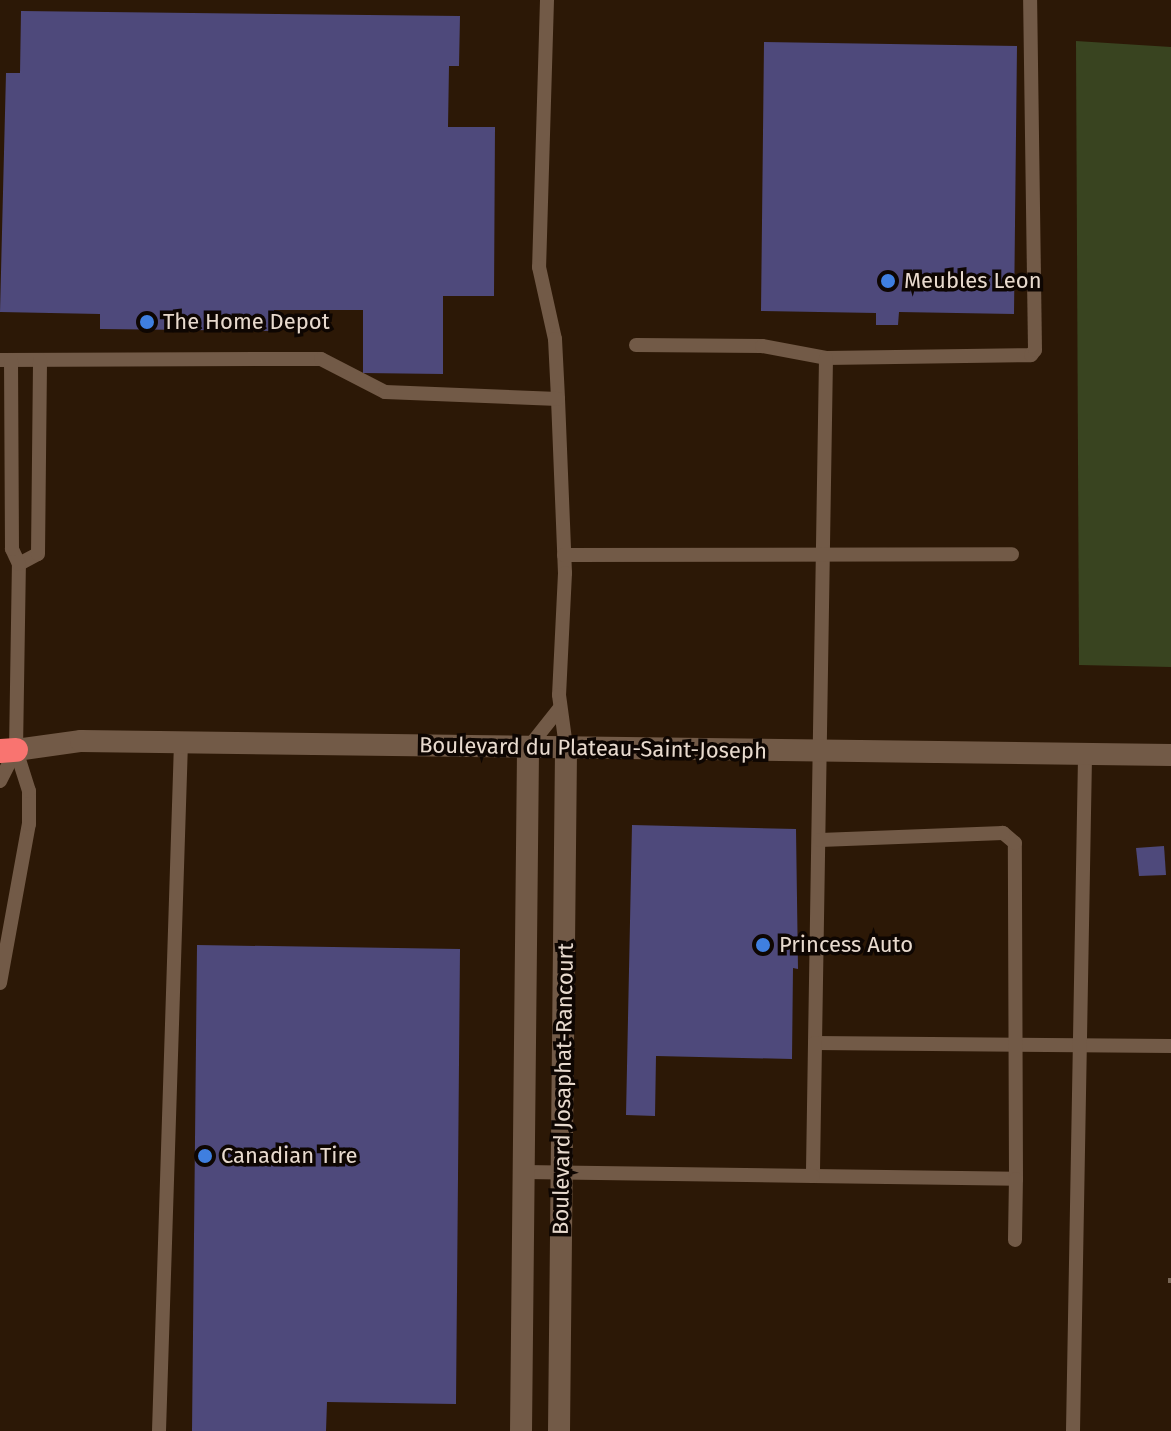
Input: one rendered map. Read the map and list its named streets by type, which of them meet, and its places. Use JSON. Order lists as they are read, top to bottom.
{
  "streets": {
    "street": ["Boulevard du Plateau-Saint-Joseph", "Boulevard Josaphat-Rancourt"]
  },
  "crossings": [
    ["Boulevard du Plateau-Saint-Joseph", "Boulevard Josaphat-Rancourt"]
  ],
  "places": [
    "Meubles Leon",
    "The Home Depot",
    "Princess Auto",
    "Canadian Tire"
  ]
}
